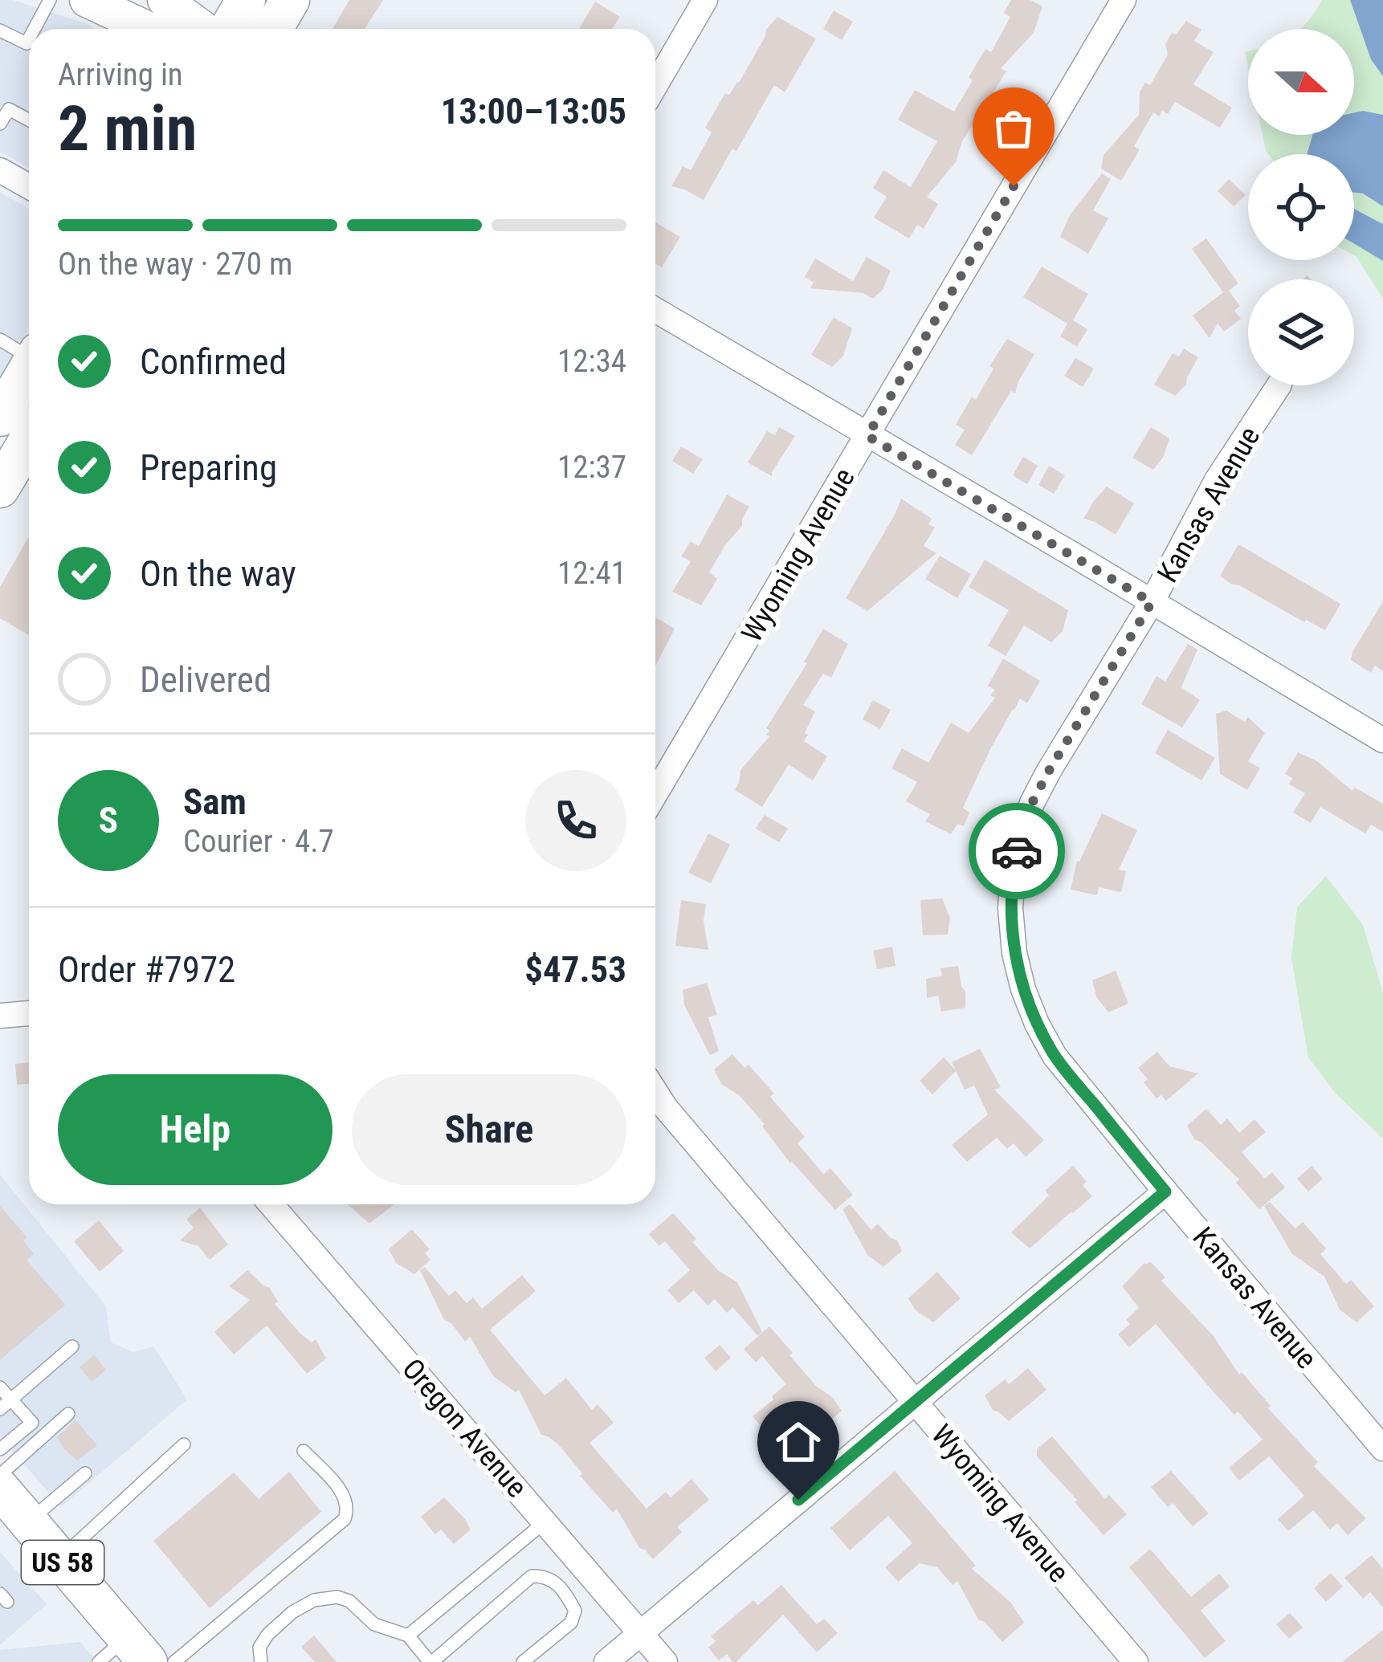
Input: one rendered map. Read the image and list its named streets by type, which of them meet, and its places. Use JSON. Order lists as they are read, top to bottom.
{
  "streets": {
    "main road": ["US 58"],
    "street": ["Kansas Avenue", "Wyoming Avenue", "Oregon Avenue"]
  },
  "north": "right",
  "page": {
    "heading": ["2 min", "Arriving in", "13:00–13:05"],
    "panel": [
      "Sam",
      "Courier · 4.7",
      "Order #7972",
      "$47.53"
    ],
    "bar": "On the way · 270 m",
    "list": [
      ["Confirmed", "12:34"],
      ["Preparing", "12:37"],
      ["On the way", "12:41"],
      "Delivered"
    ],
    "round": "S",
    "buttons": ["Help", "Share"]
  }
}
